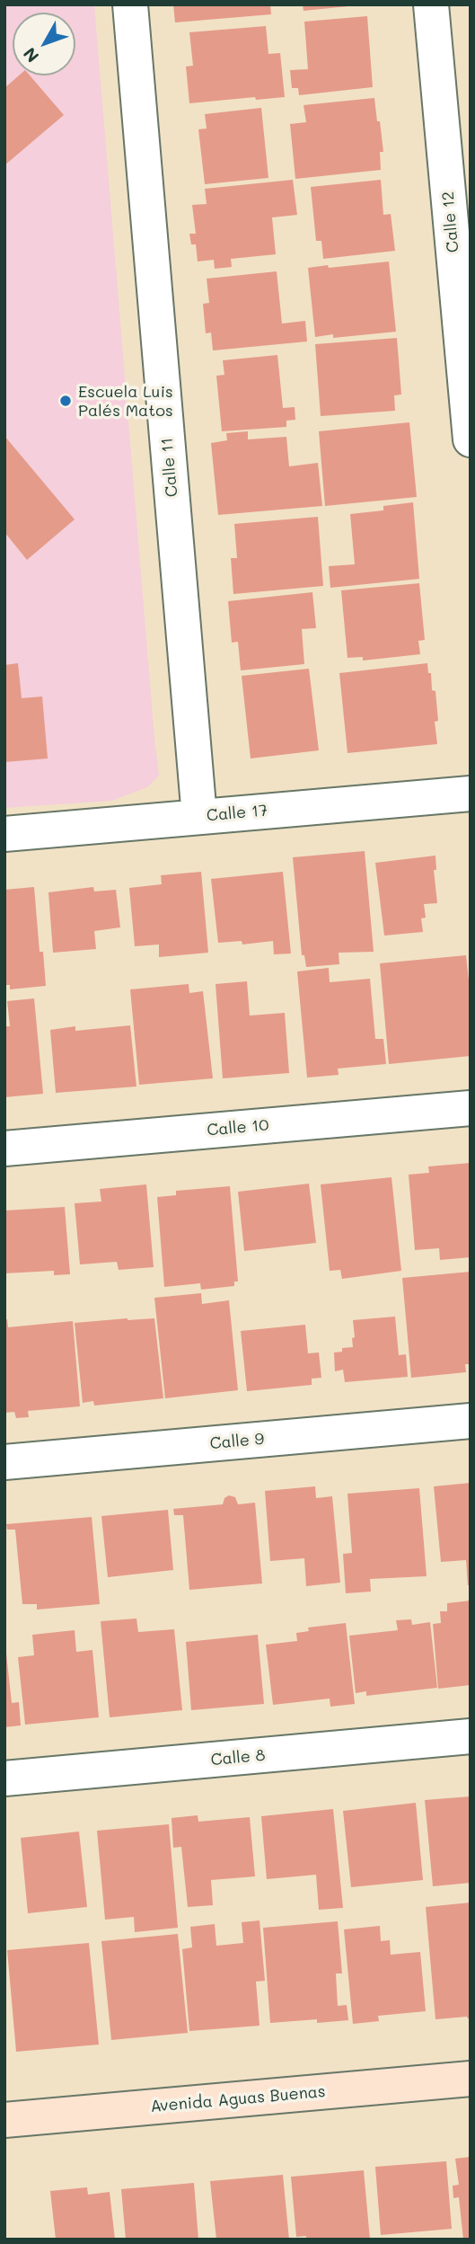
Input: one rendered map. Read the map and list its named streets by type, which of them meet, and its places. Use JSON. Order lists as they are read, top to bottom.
{
  "streets": {
    "street": [
      "Calle 12",
      "Calle 11",
      "Calle 17",
      "Calle 10",
      "Calle 9",
      "Calle 8",
      "Avenida Aguas Buenas"
    ]
  },
  "crossings": [
    ["Calle 11", "Calle 17"]
  ],
  "places": ["Escuela Luis Palés Matos"],
  "north": "bottom left"
}
